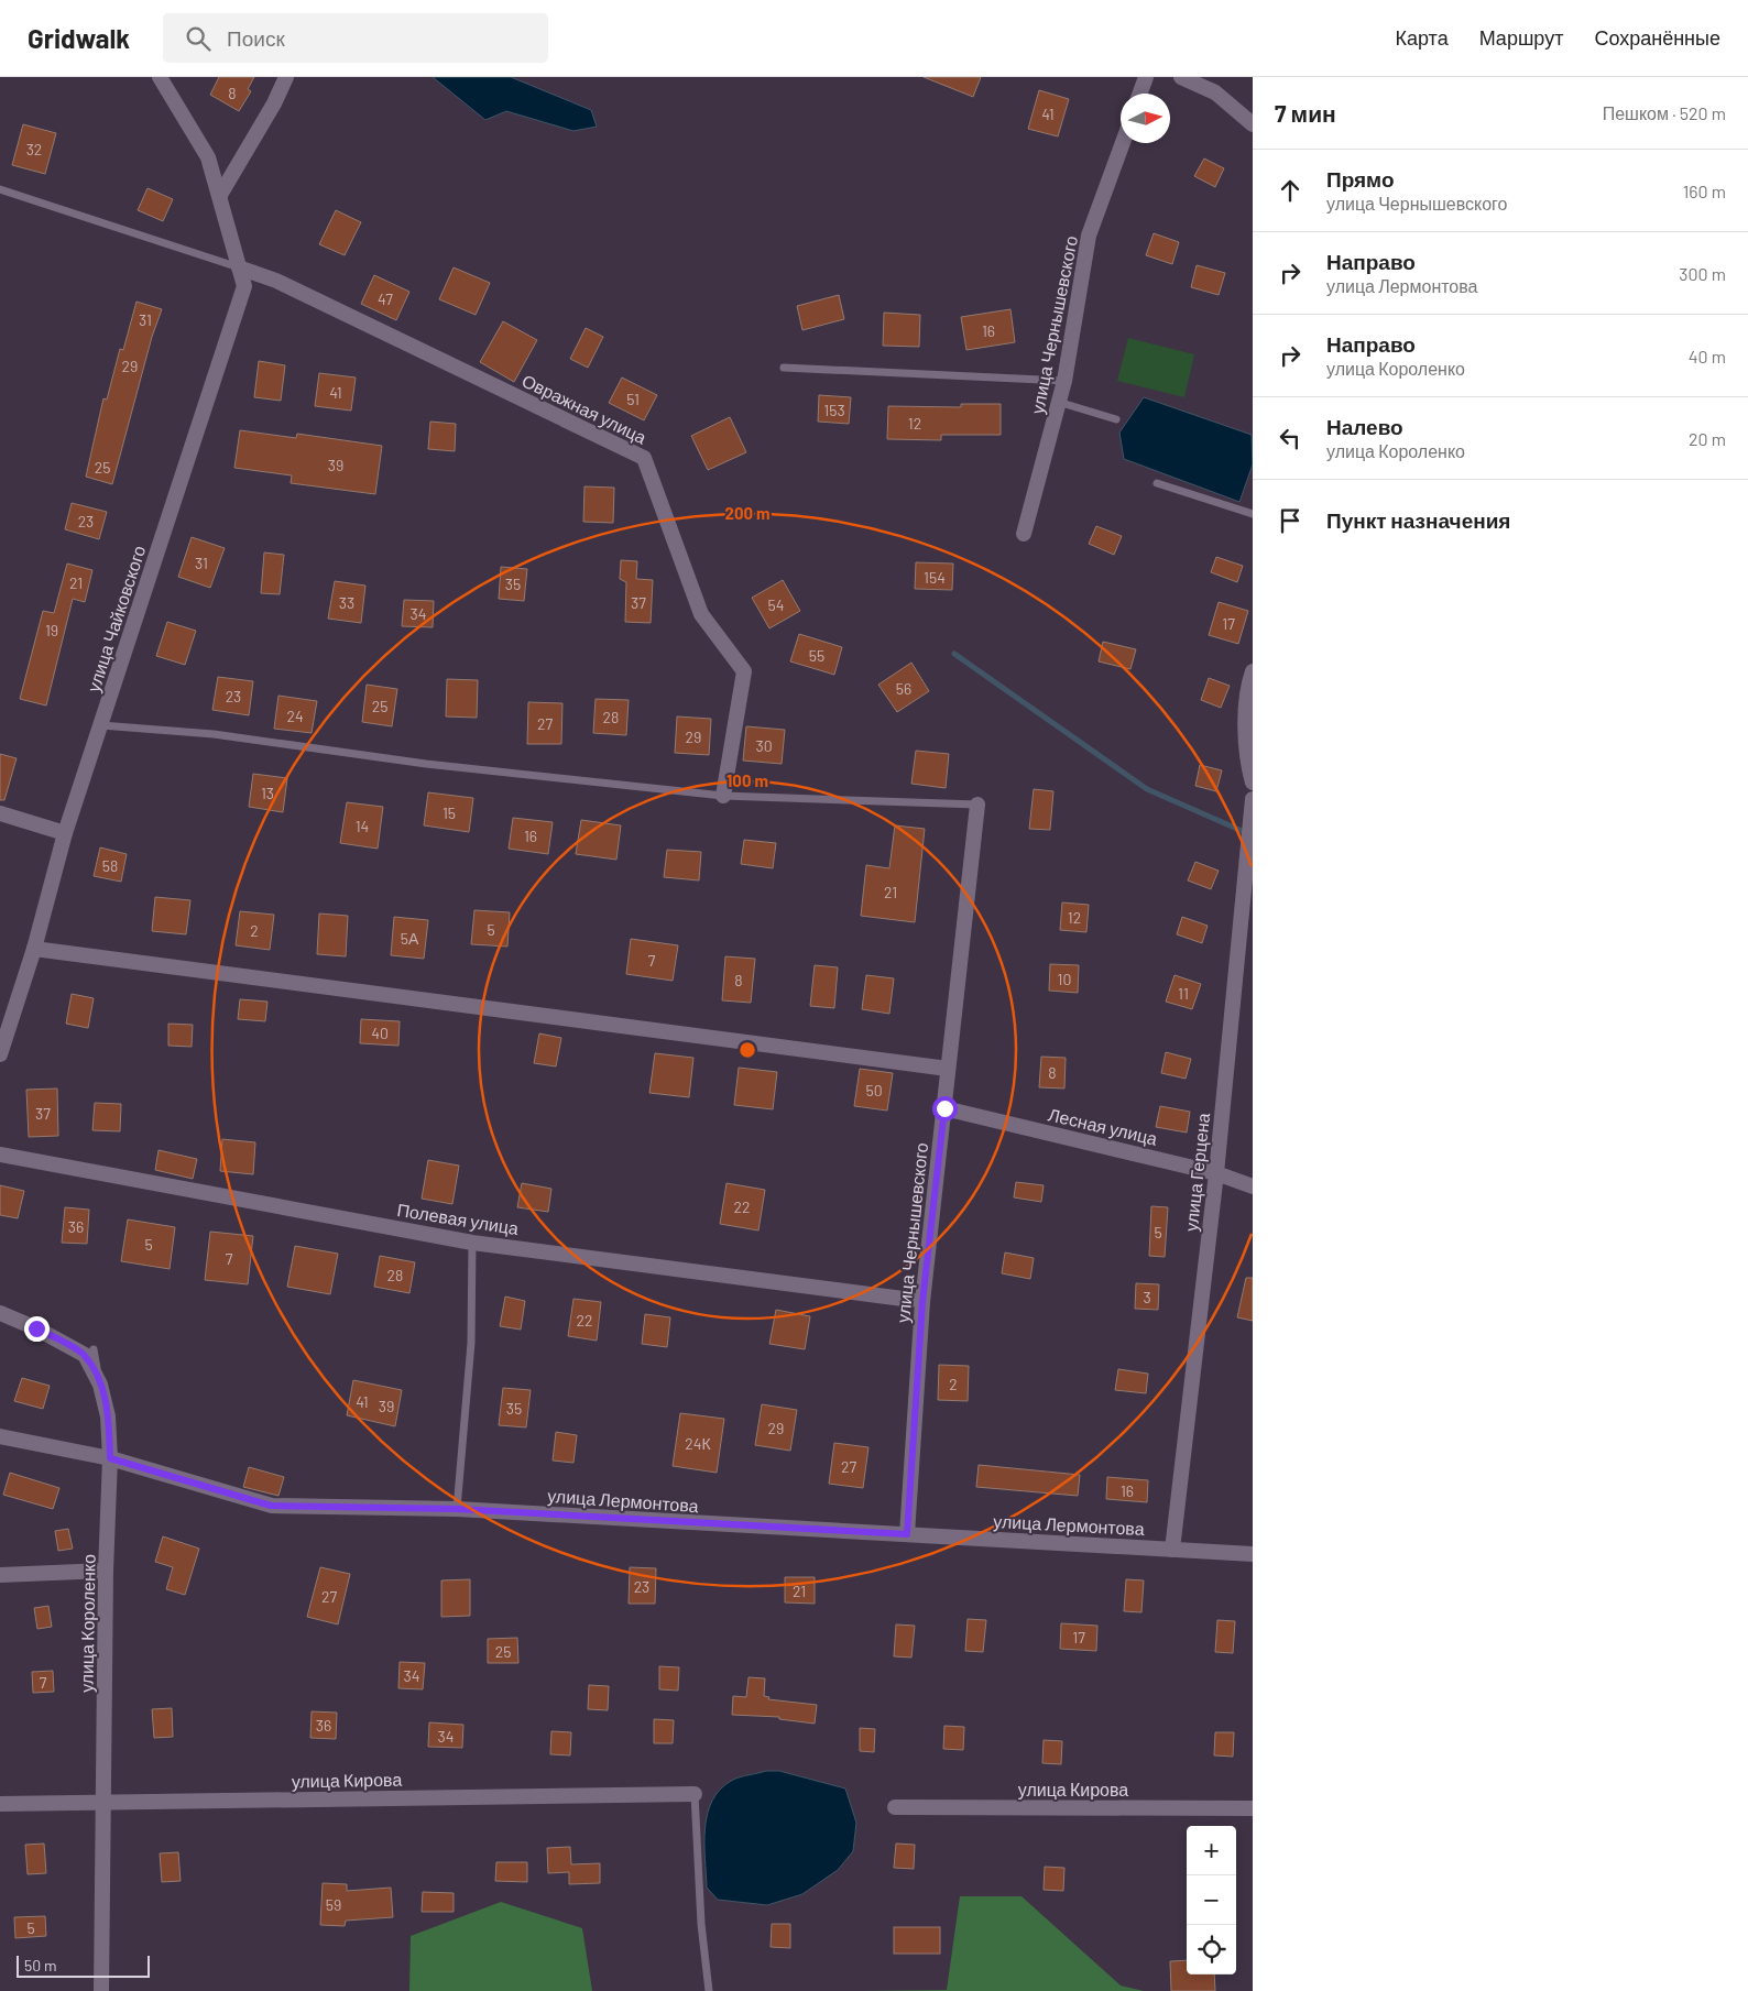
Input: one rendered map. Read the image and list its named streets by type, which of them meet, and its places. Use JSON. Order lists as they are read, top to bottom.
{
  "streets": {
    "street": [
      "улица Чернышевского",
      "Овражная улица",
      "улица Чайковского",
      "Лесная улица",
      "улица Герцена",
      "Полевая улица",
      "улица Лермонтова",
      "улица Короленко",
      "улица Кирова"
    ]
  },
  "crossings": [
    ["улица Чернышевского", "Лесная улица"],
    ["улица Чернышевского", "Полевая улица"],
    ["улица Чернышевского", "улица Лермонтова"],
    ["Овражная улица", "улица Чайковского"],
    ["Лесная улица", "улица Герцена"],
    ["улица Герцена", "улица Лермонтова"],
    ["улица Лермонтова", "улица Короленко"],
    ["улица Короленко", "улица Кирова"]
  ],
  "house_numbers": [
    "8",
    "41",
    "32",
    "47",
    "31",
    "16",
    "29",
    "41",
    "51",
    "153",
    "12",
    "39",
    "25",
    "23",
    "31",
    "154",
    "21",
    "35",
    "33",
    "37",
    "54",
    "34",
    "17",
    "19",
    "55",
    "56",
    "23",
    "25",
    "24",
    "28",
    "27",
    "29",
    "30",
    "13",
    "15",
    "14",
    "16",
    "58",
    "21",
    "12",
    "5",
    "2",
    "5А",
    "7",
    "10",
    "8",
    "11",
    "40",
    "8",
    "50",
    "37",
    "22",
    "36",
    "5",
    "5",
    "7",
    "28",
    "3",
    "22",
    "2",
    "41",
    "39",
    "35",
    "29",
    "24К",
    "27",
    "16",
    "23",
    "21",
    "27",
    "17",
    "25",
    "34",
    "7",
    "36",
    "34",
    "59",
    "5"
  ],
  "scale_bar": "50 m",
  "north": "right",
  "page": {
    "header": "Gridwalk",
    "search": "Поиск",
    "nav": ["Карта", "Маршрут", "Сохранённые"],
    "heading": ["7 мин", "Пешком · 520 m"],
    "list": [
      ["Прямо", "улица Чернышевского", "160 m"],
      ["Направо", "улица Лермонтова", "300 m"],
      ["Направо", "улица Короленко", "40 m"],
      ["Налево", "улица Короленко", "20 m"],
      "Пункт назначения"
    ],
    "map_buttons": ["+", "−"],
    "scale": "50 m"
  },
  "rings": ["200 m", "100 m"]
}
